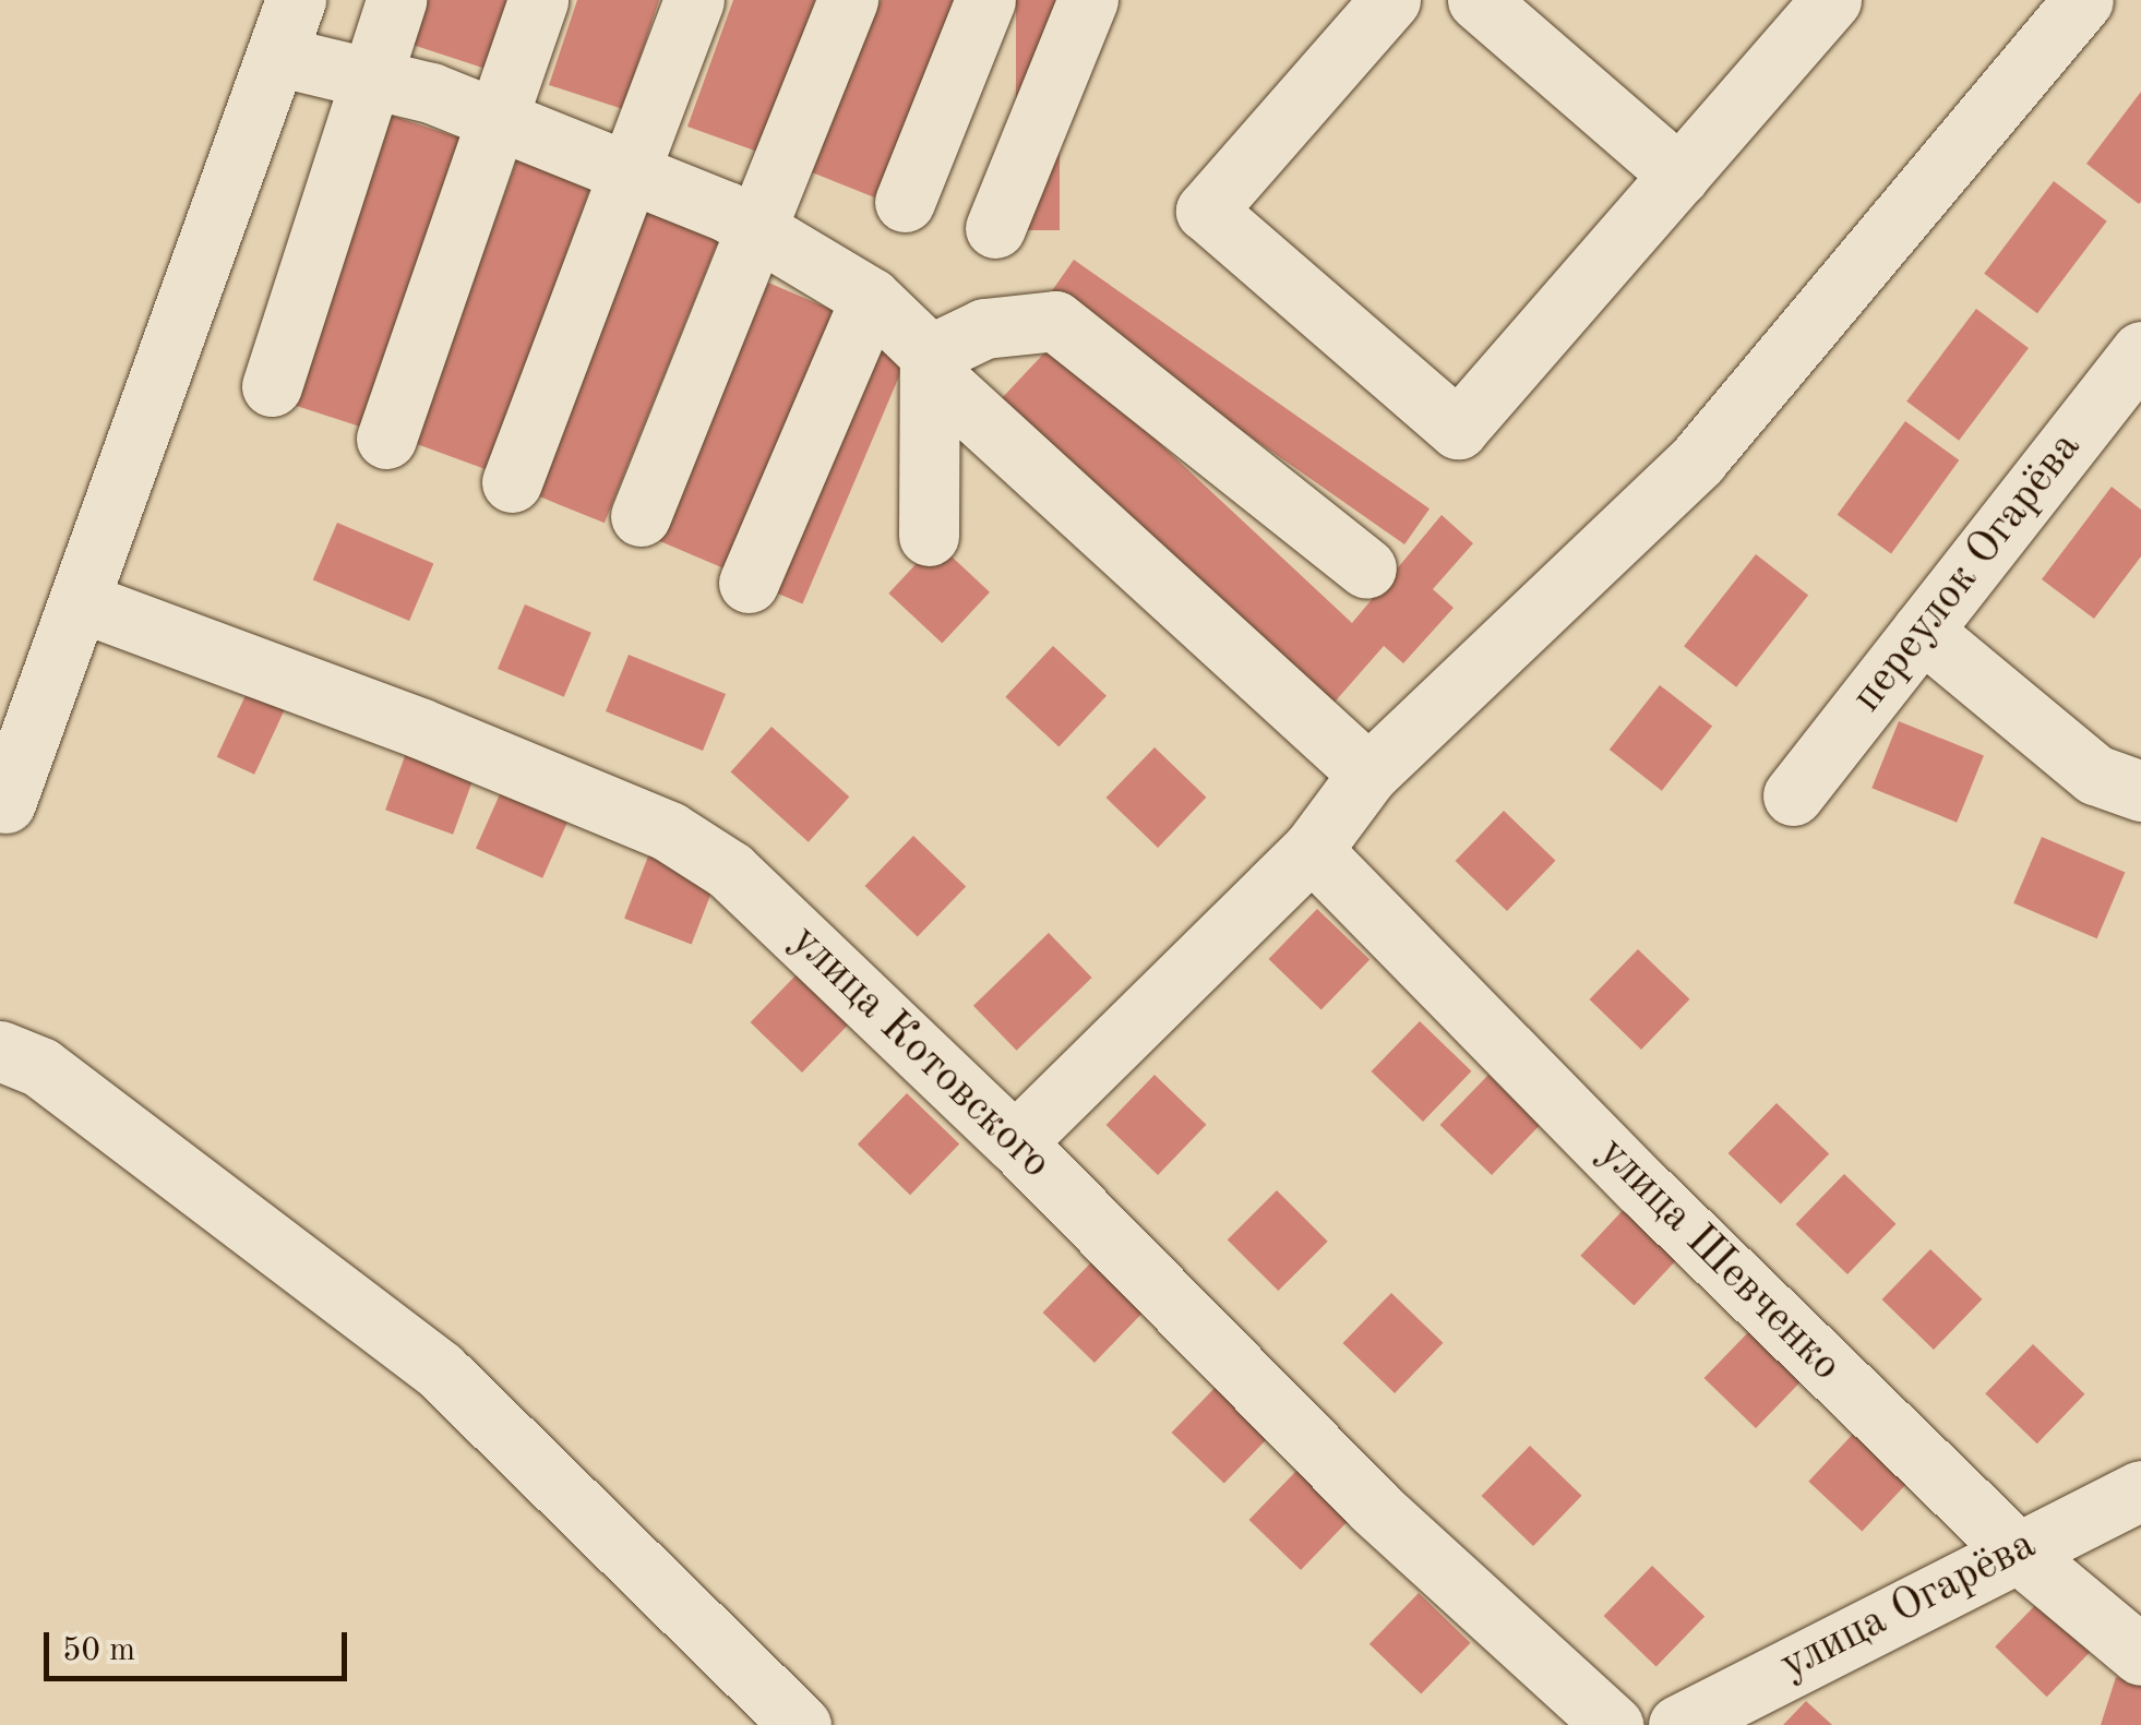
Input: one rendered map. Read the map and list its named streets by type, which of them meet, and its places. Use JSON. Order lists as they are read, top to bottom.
{
  "streets": {
    "street": [
      "переулок Огарёва",
      "улица Котовского",
      "улица Шевченко",
      "улица Огарёва"
    ]
  },
  "crossings": [
    ["улица Шевченко", "улица Огарёва"]
  ],
  "scale_bar": "50 m"
}
